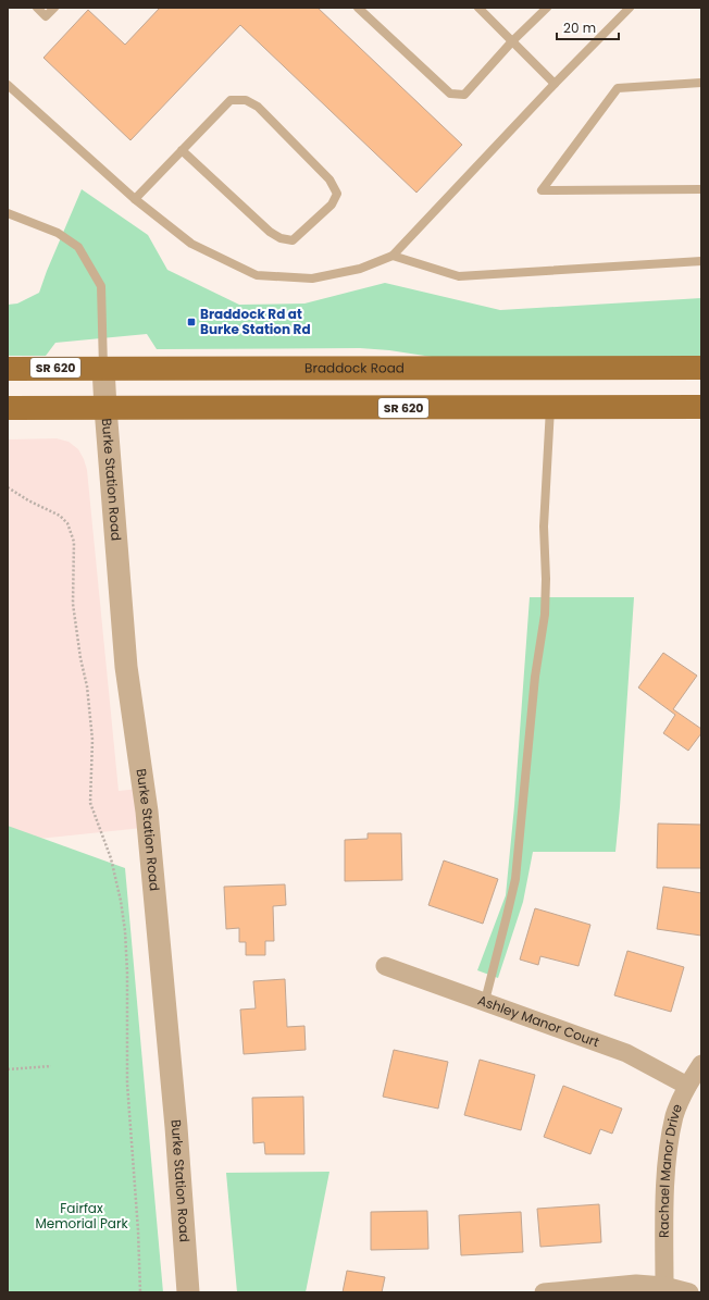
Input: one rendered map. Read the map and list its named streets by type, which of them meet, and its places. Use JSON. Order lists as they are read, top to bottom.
{
  "streets": {
    "main road": ["SR 620", "Braddock Road"],
    "street": ["Burke Station Road", "Ashley Manor Court", "Rachael Manor Drive"]
  },
  "crossings": [
    ["SR 620", "Burke Station Road"],
    ["Braddock Road", "Burke Station Road"],
    ["Ashley Manor Court", "Rachael Manor Drive"]
  ],
  "parks": ["Fairfax Memorial Park"],
  "places": {
    "transit": ["Braddock Rd at Burke Station Rd"]
  },
  "scale_bar": "20 m"
}
